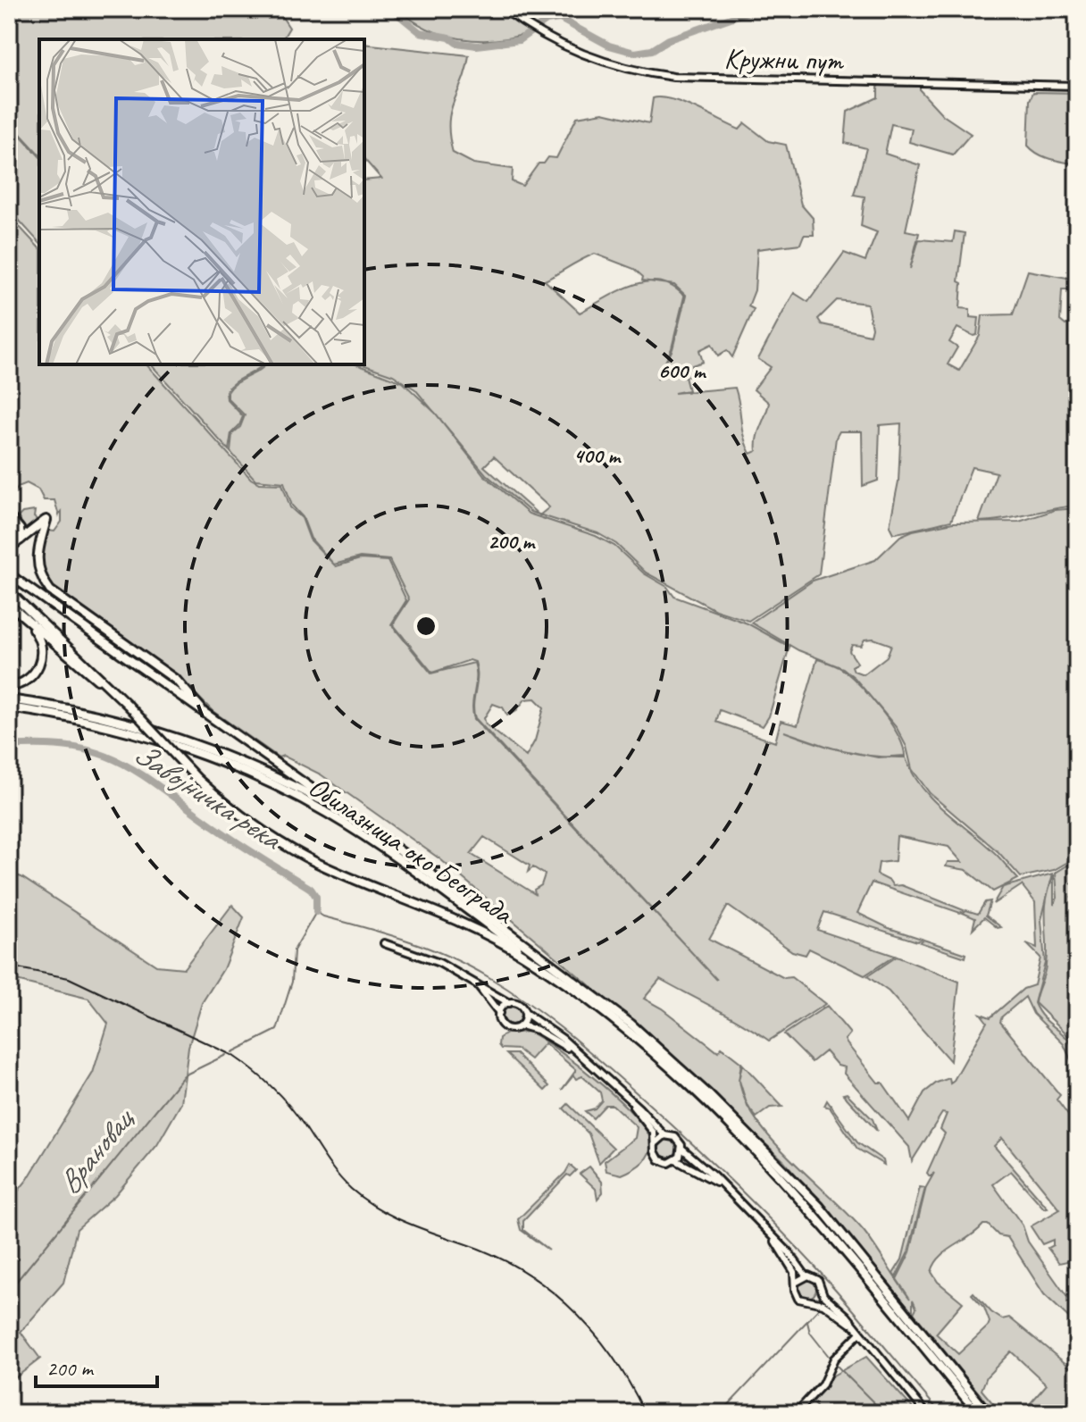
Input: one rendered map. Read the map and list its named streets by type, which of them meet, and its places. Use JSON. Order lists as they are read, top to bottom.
{
  "streets": {
    "highway": ["Обилазница око Београда"],
    "street": ["Кружни пут"]
  },
  "water": ["Завојничка река", "Врановац"],
  "scale_bar": "200 m",
  "rings": ["600 m", "400 m", "200 m"]
}
